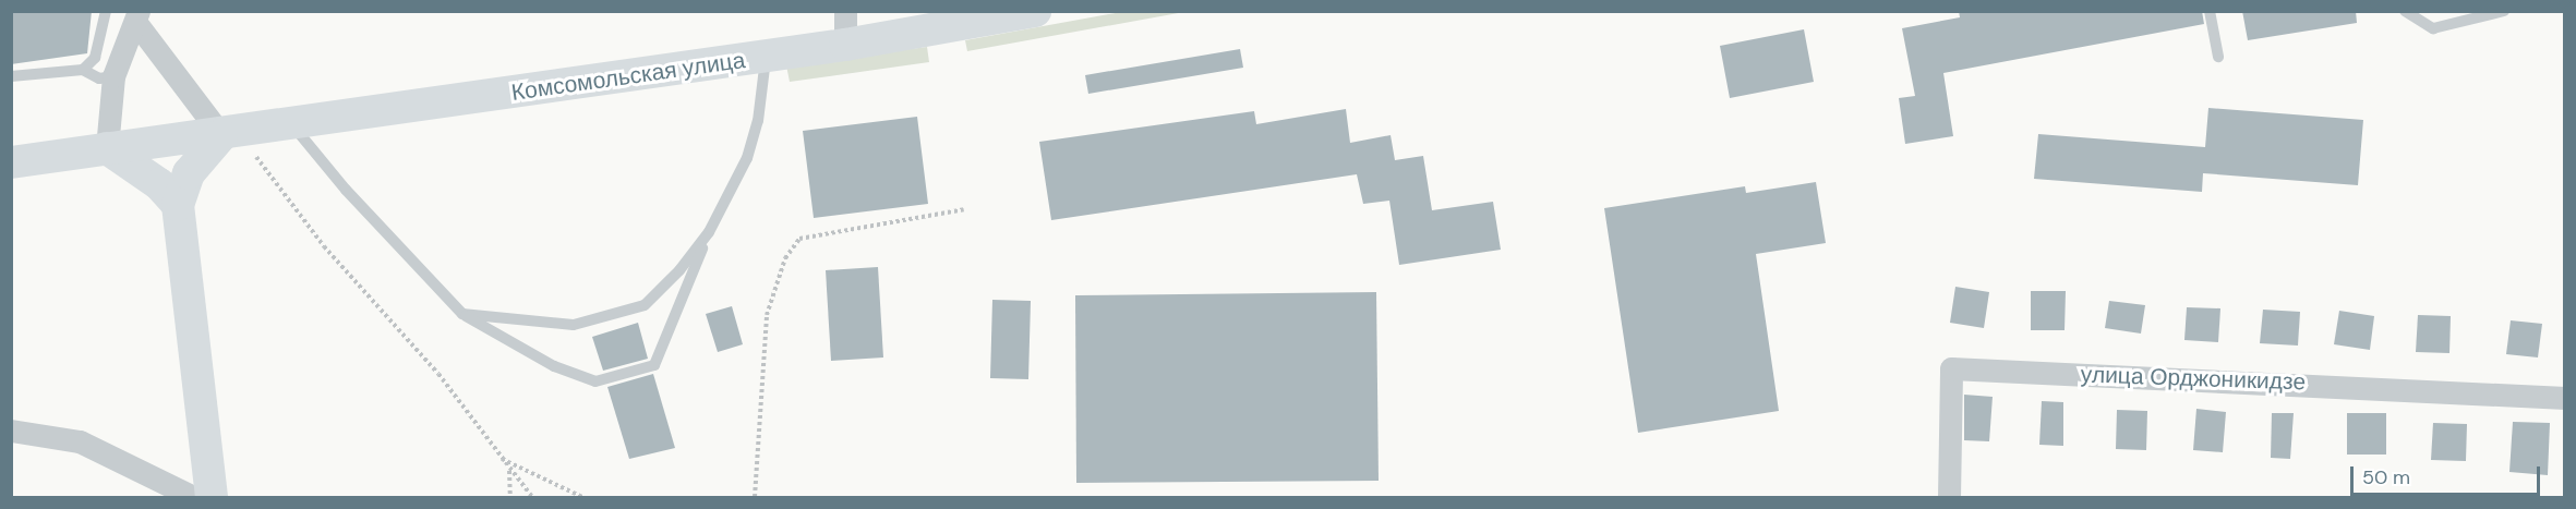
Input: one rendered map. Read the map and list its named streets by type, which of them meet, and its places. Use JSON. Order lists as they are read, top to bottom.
{
  "streets": {
    "main road": ["Комсомольская улица"],
    "street": ["улица Орджоникидзе"]
  },
  "scale_bar": "50 m"
}
